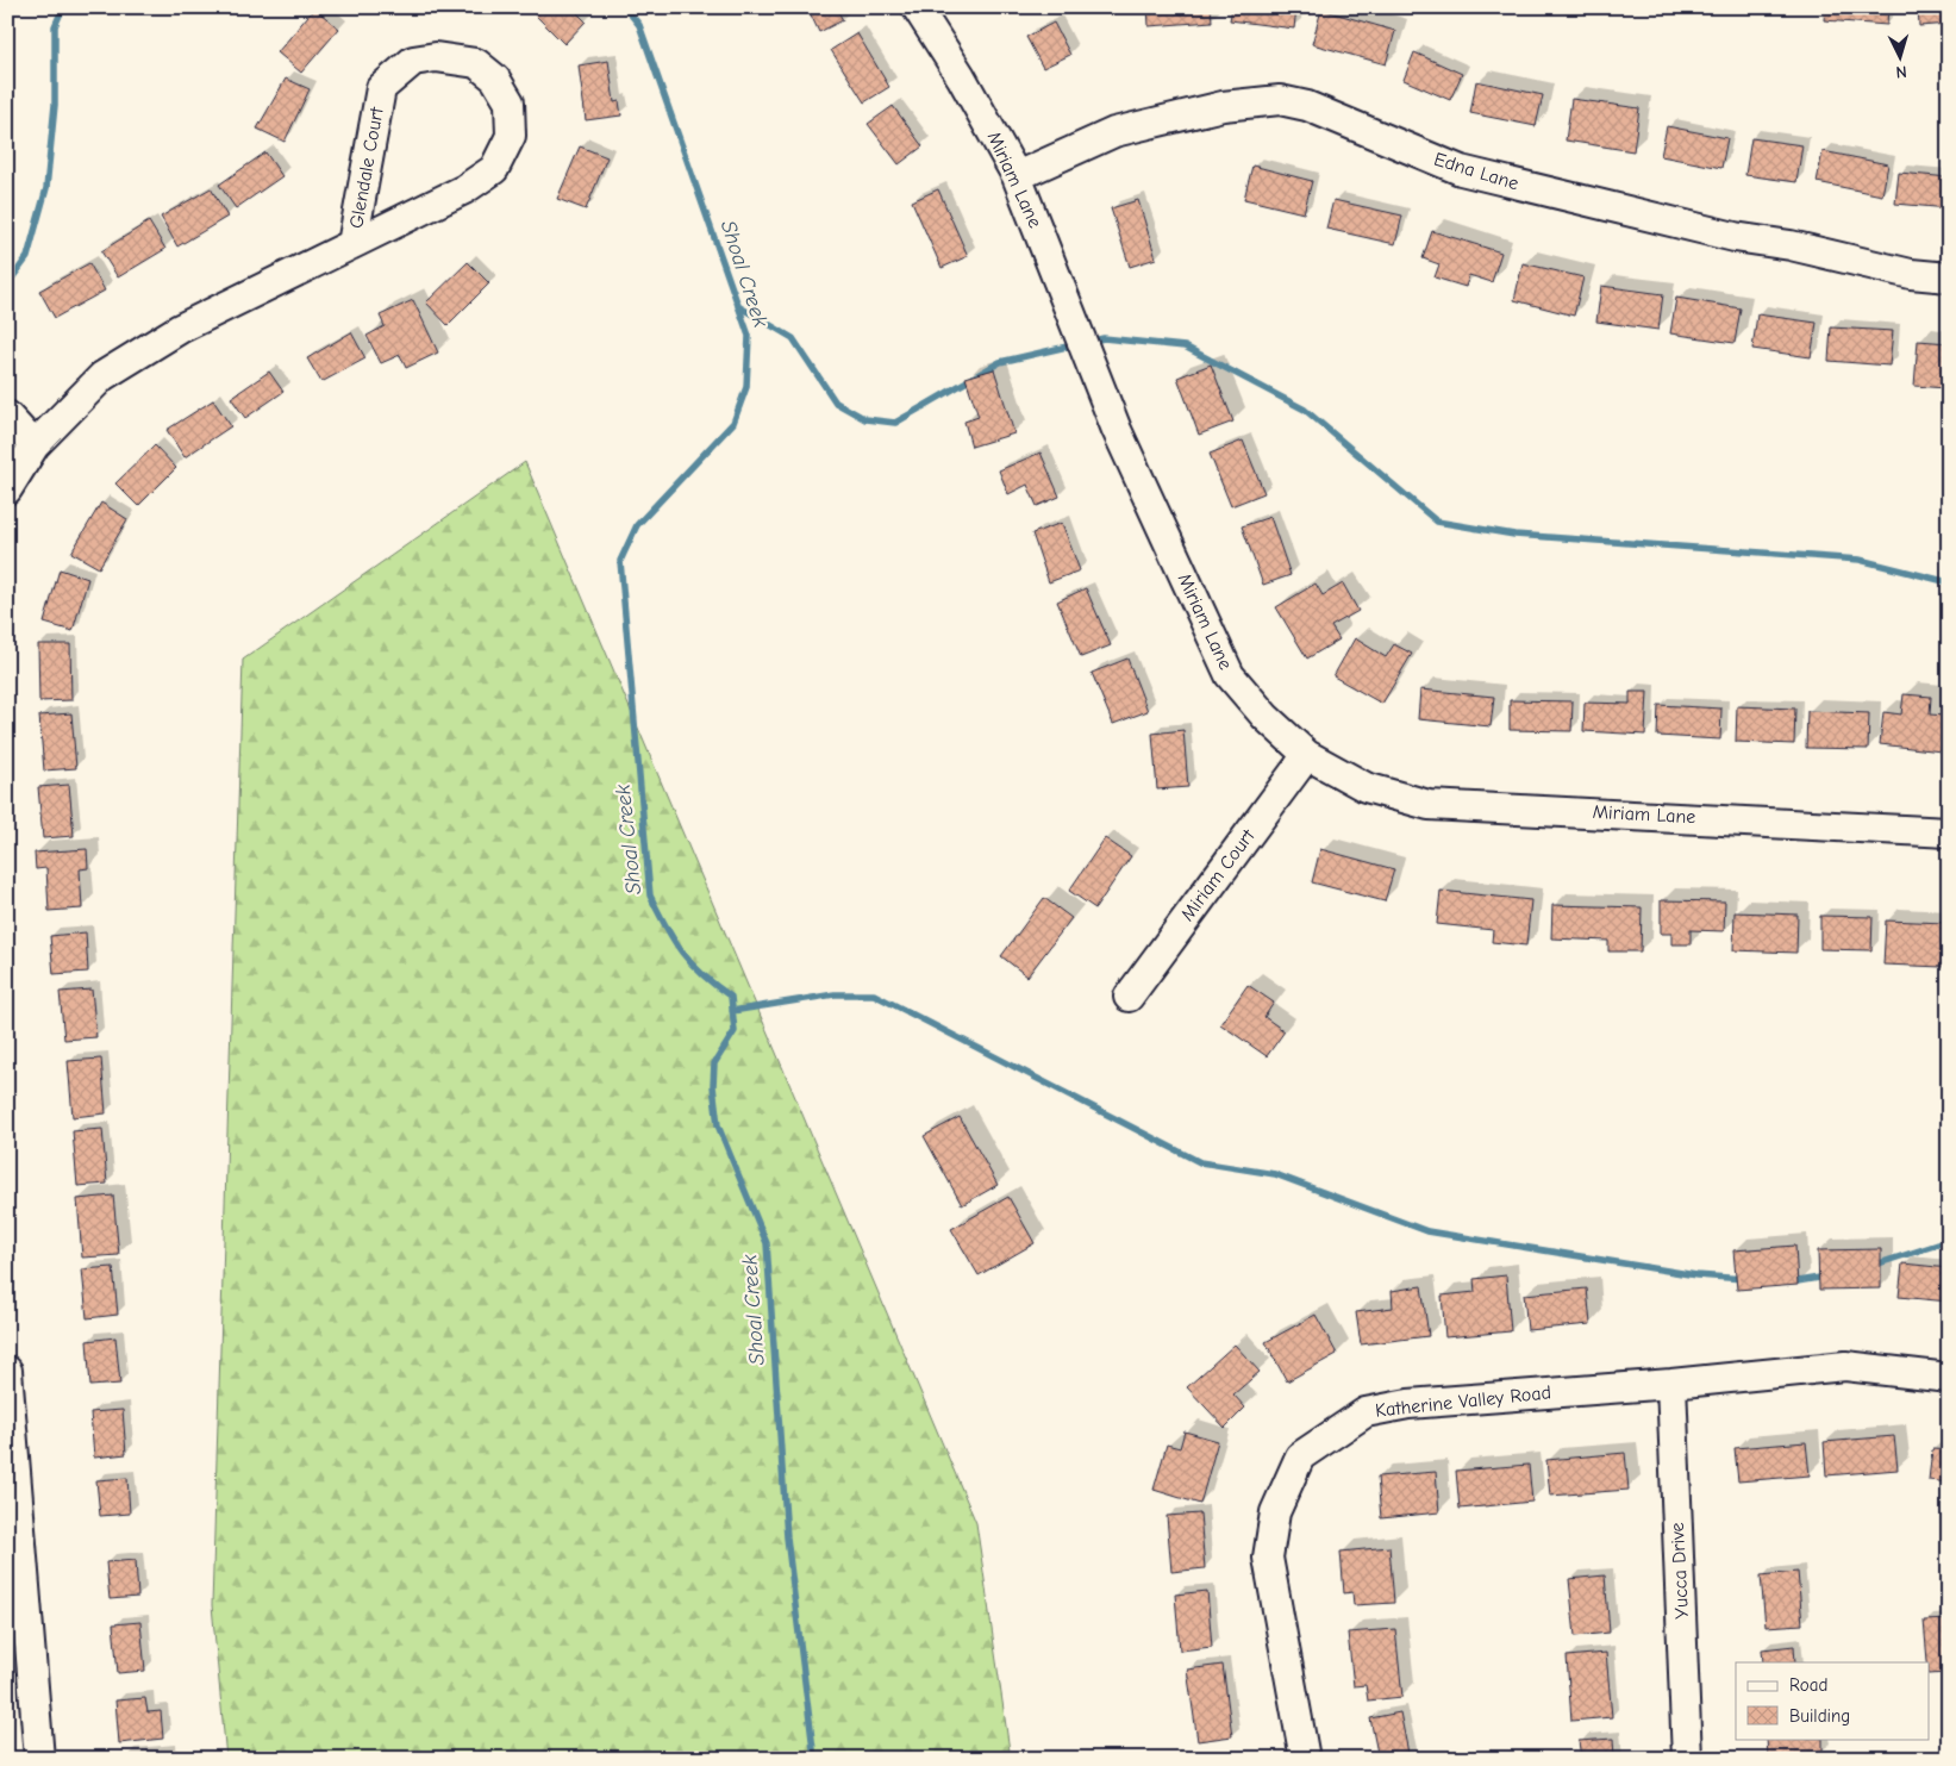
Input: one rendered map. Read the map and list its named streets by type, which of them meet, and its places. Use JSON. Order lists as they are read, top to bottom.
{
  "streets": {
    "street": [
      "Glendale Court",
      "Edna Lane",
      "Miriam Lane",
      "Miriam Court",
      "Katherine Valley Road",
      "Yucca Drive"
    ]
  },
  "crossings": [
    ["Edna Lane", "Miriam Lane"],
    ["Miriam Lane", "Miriam Court"],
    ["Katherine Valley Road", "Yucca Drive"]
  ],
  "water": ["Shoal Creek"],
  "legend": ["Road", "Building"],
  "north": "bottom"
}
